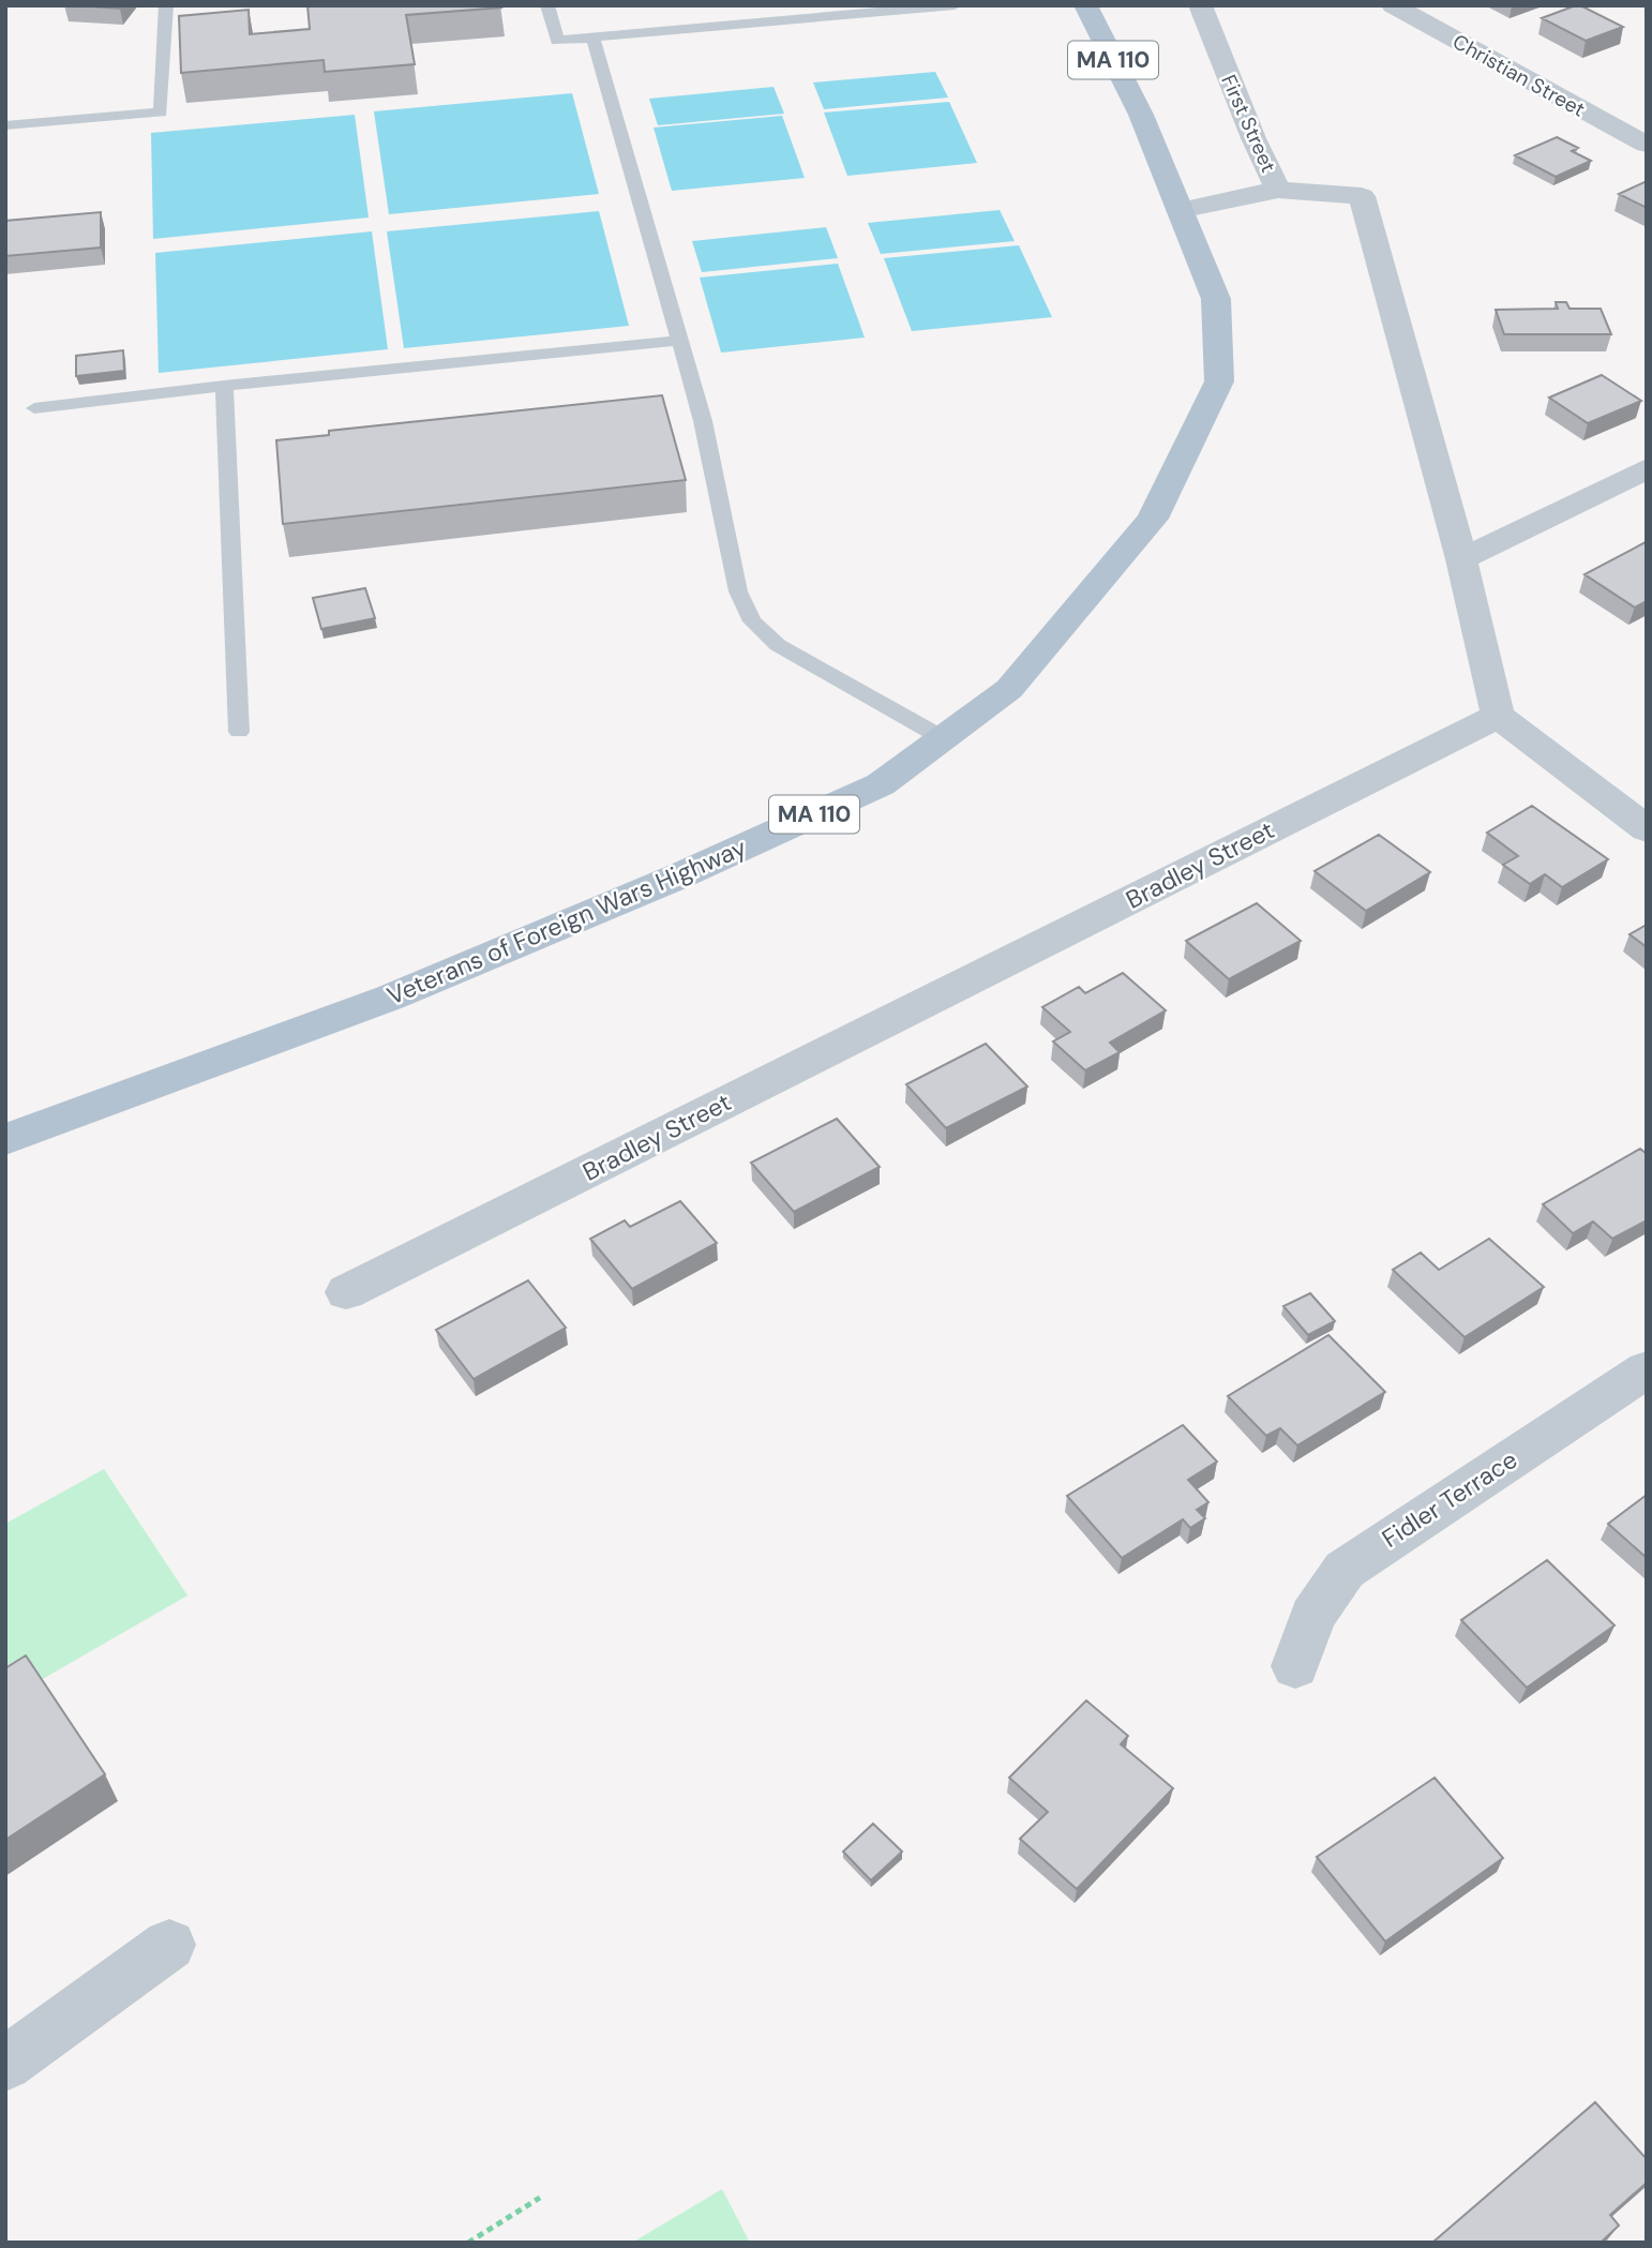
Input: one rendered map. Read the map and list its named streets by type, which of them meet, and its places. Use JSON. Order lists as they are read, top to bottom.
{
  "streets": {
    "main road": ["MA 110", "Veterans of Foreign Wars Highway"],
    "street": [
      "Christian Street",
      "First Street",
      "Bradley Street",
      "Fidler Terrace"
    ]
  },
  "crossings": [
    ["First Street", "Veterans of Foreign Wars Highway"]
  ]
}
